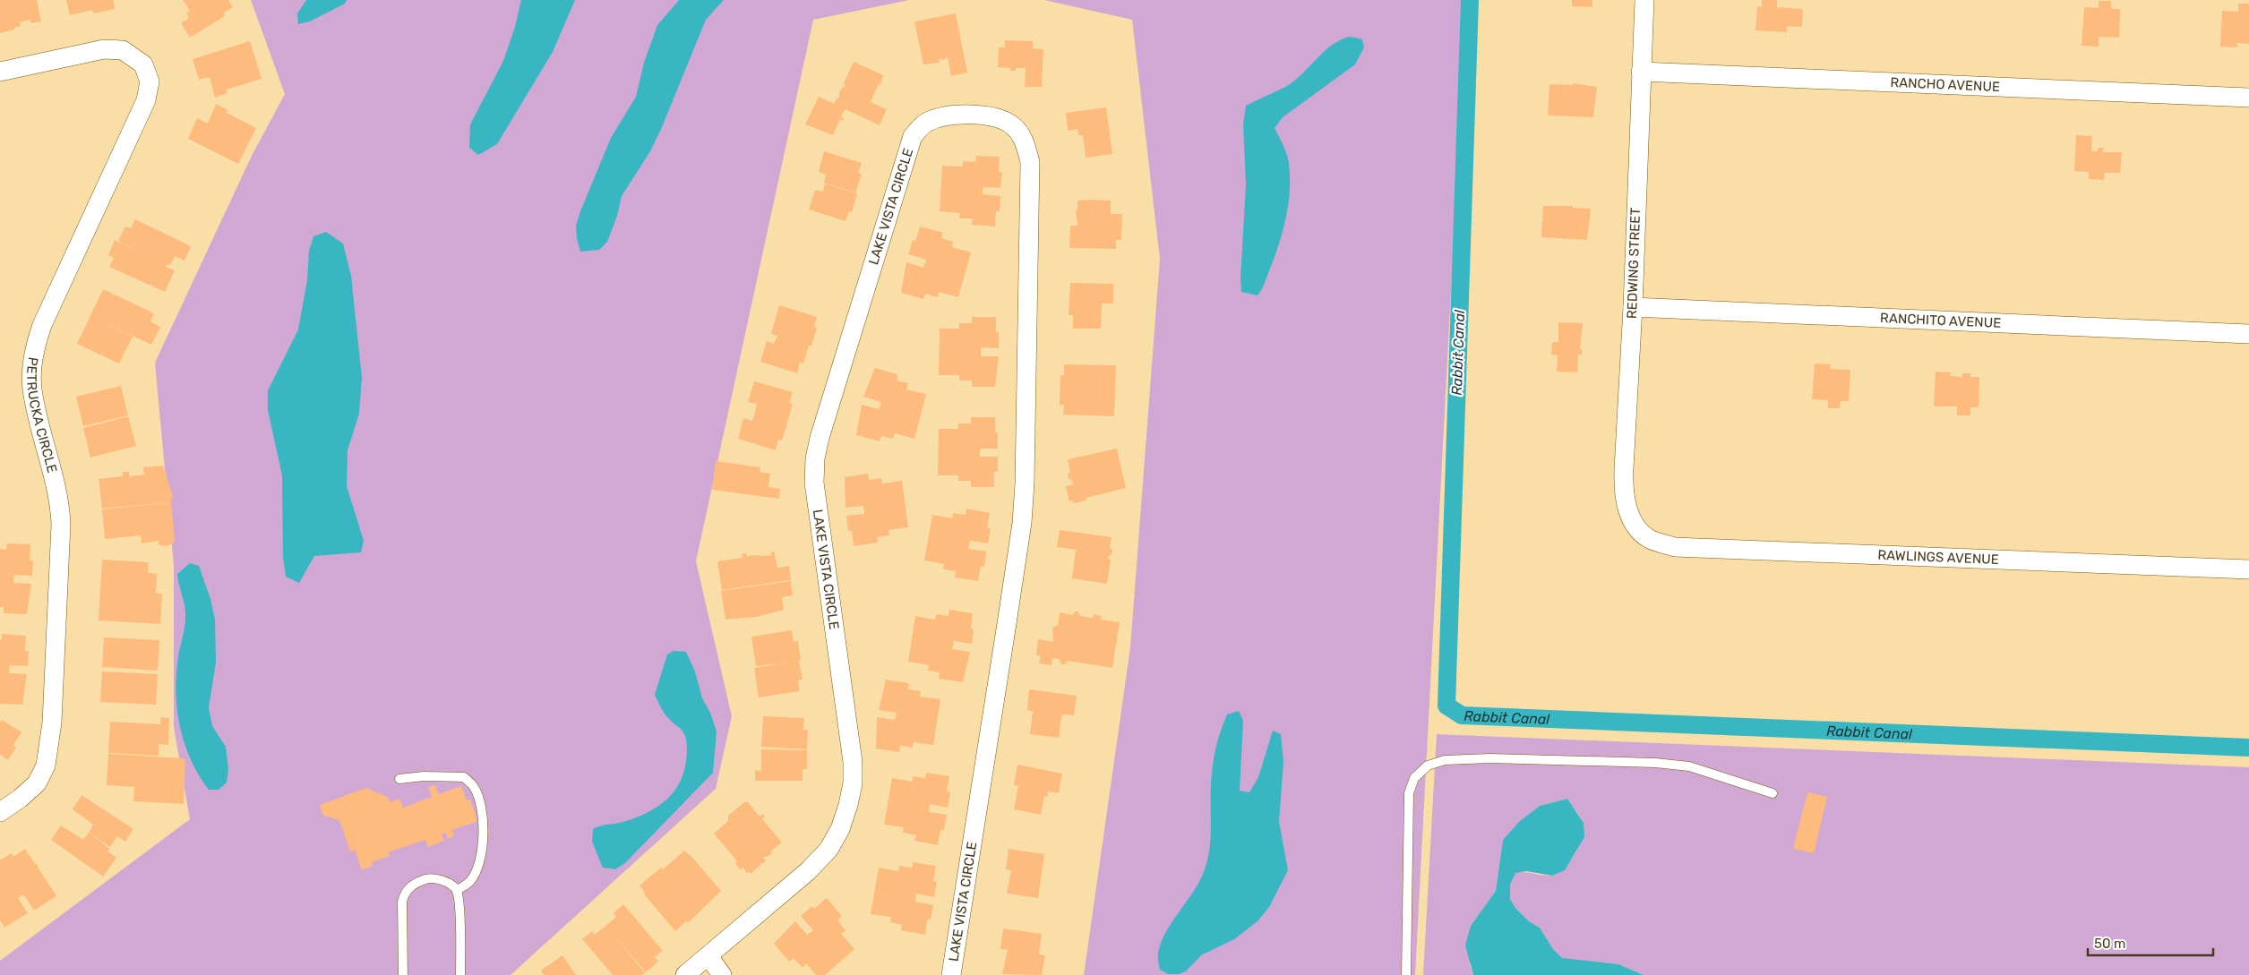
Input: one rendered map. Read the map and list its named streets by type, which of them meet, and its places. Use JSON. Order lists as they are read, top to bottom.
{
  "streets": {
    "street": [
      "RANCHO AVENUE",
      "LAKE VISTA CIRCLE",
      "REDWING STREET",
      "RANCHITO AVENUE",
      "PETRUCKA CIRCLE",
      "RAWLINGS AVENUE"
    ]
  },
  "crossings": [
    ["RANCHO AVENUE", "REDWING STREET"],
    ["REDWING STREET", "RANCHITO AVENUE"],
    ["REDWING STREET", "RAWLINGS AVENUE"]
  ],
  "water": ["Rabbit Canal"],
  "scale_bar": "50 m"
}
